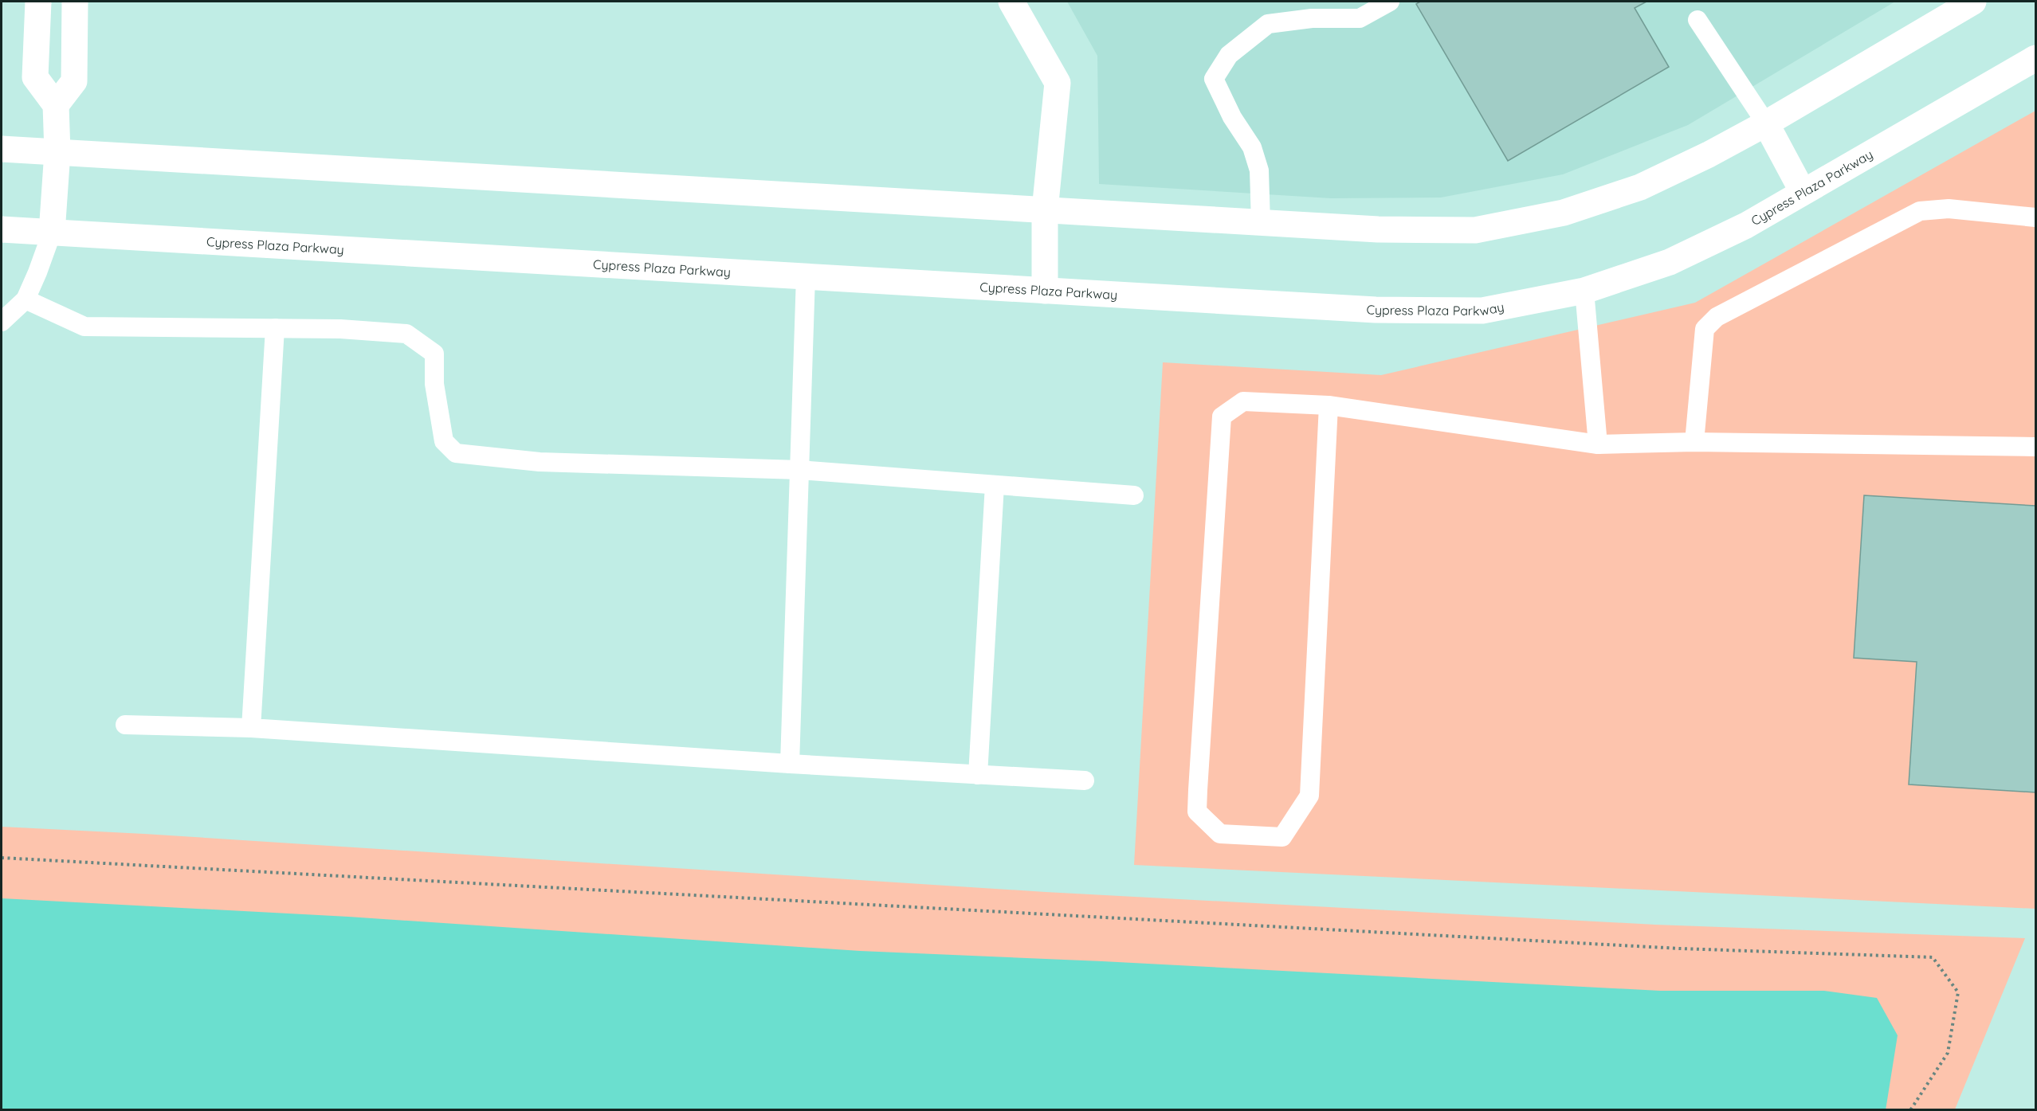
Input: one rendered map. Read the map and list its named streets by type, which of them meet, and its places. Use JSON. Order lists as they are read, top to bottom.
{
  "streets": {
    "street": ["Cypress Plaza Parkway"]
  }
}
